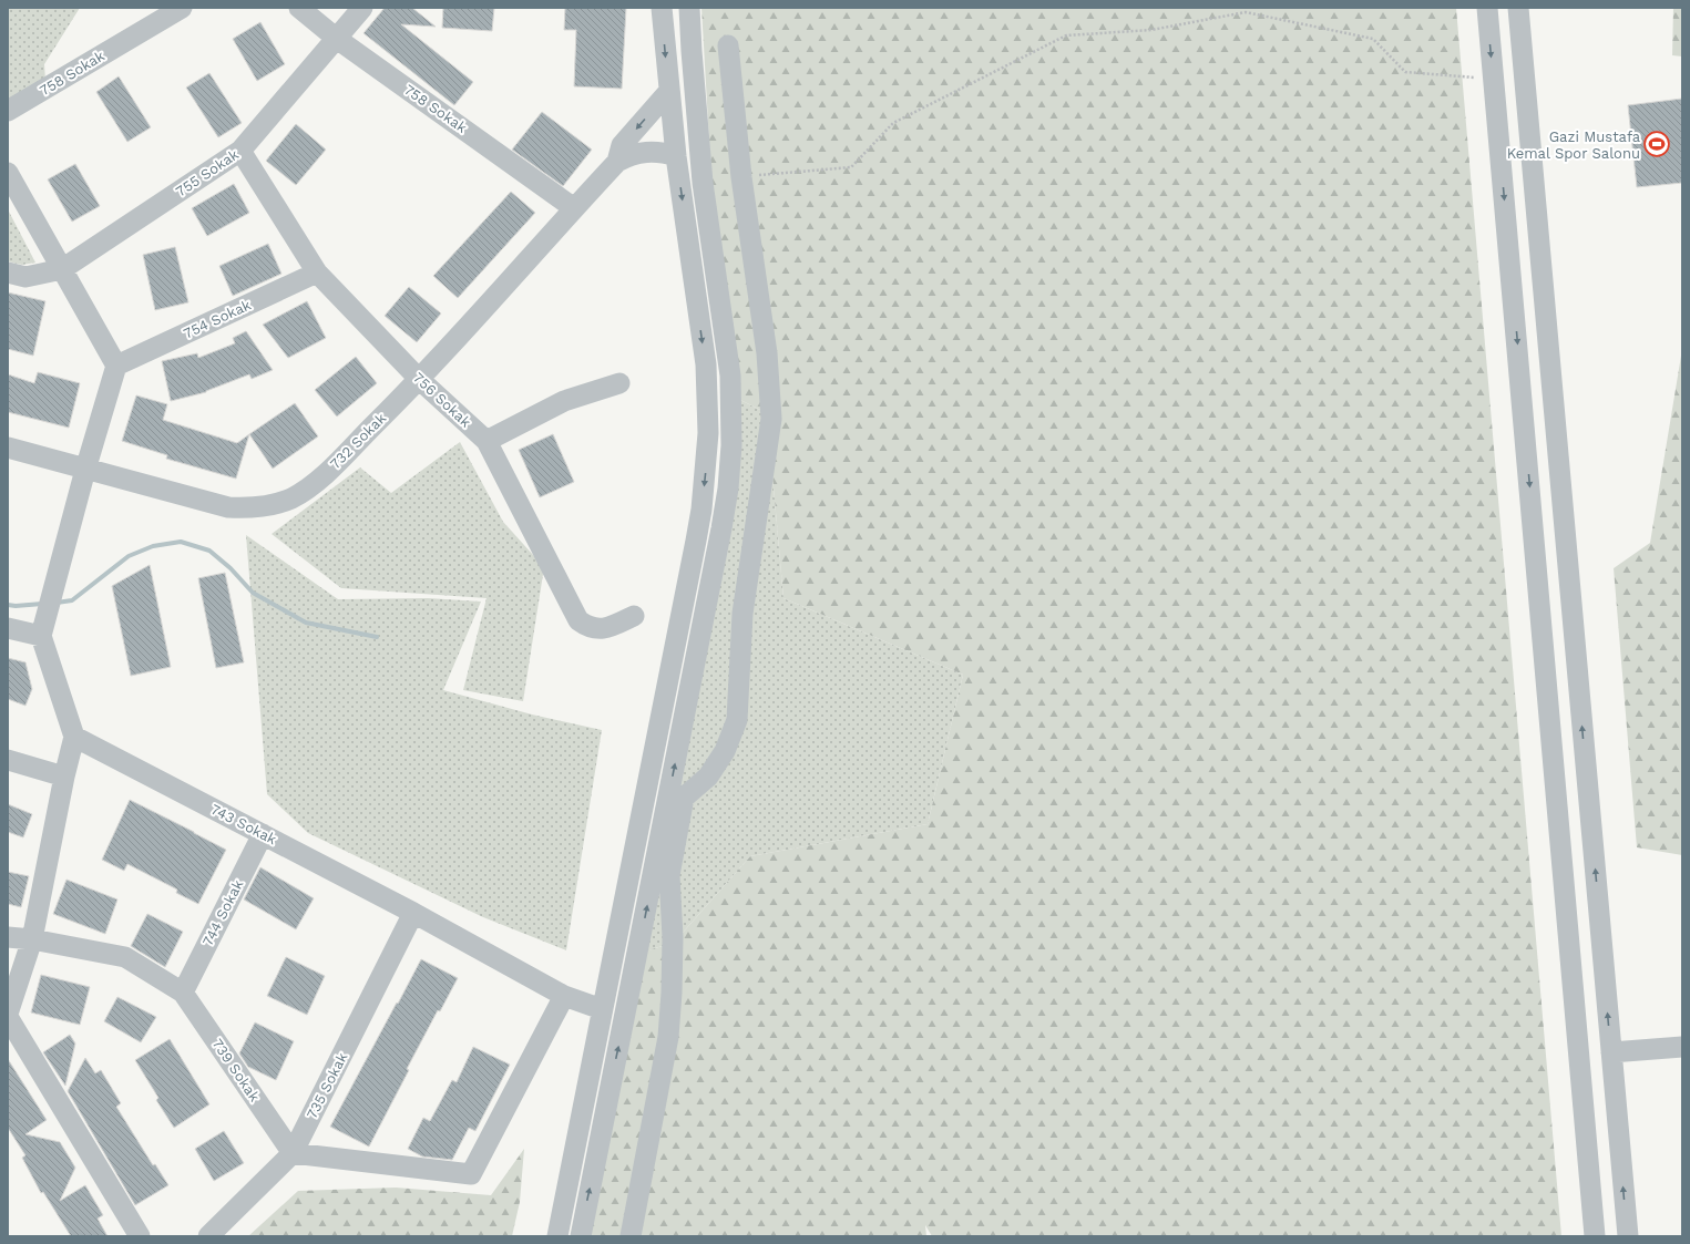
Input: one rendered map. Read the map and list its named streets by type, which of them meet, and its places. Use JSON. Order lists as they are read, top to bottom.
{
  "streets": {
    "street": [
      "758 Sokak",
      "755 Sokak",
      "754 Sokak",
      "756 Sokak",
      "732 Sokak",
      "743 Sokak",
      "744 Sokak",
      "739 Sokak",
      "735 Sokak"
    ]
  },
  "crossings": [
    ["758 Sokak", "755 Sokak"],
    ["758 Sokak", "732 Sokak"],
    ["755 Sokak", "756 Sokak"],
    ["754 Sokak", "756 Sokak"],
    ["756 Sokak", "732 Sokak"],
    ["743 Sokak", "744 Sokak"],
    ["743 Sokak", "735 Sokak"],
    ["744 Sokak", "739 Sokak"],
    ["739 Sokak", "735 Sokak"]
  ],
  "places": {
    "sports": ["Gazi Mustafa Kemal Spor Salonu"]
  }
}
